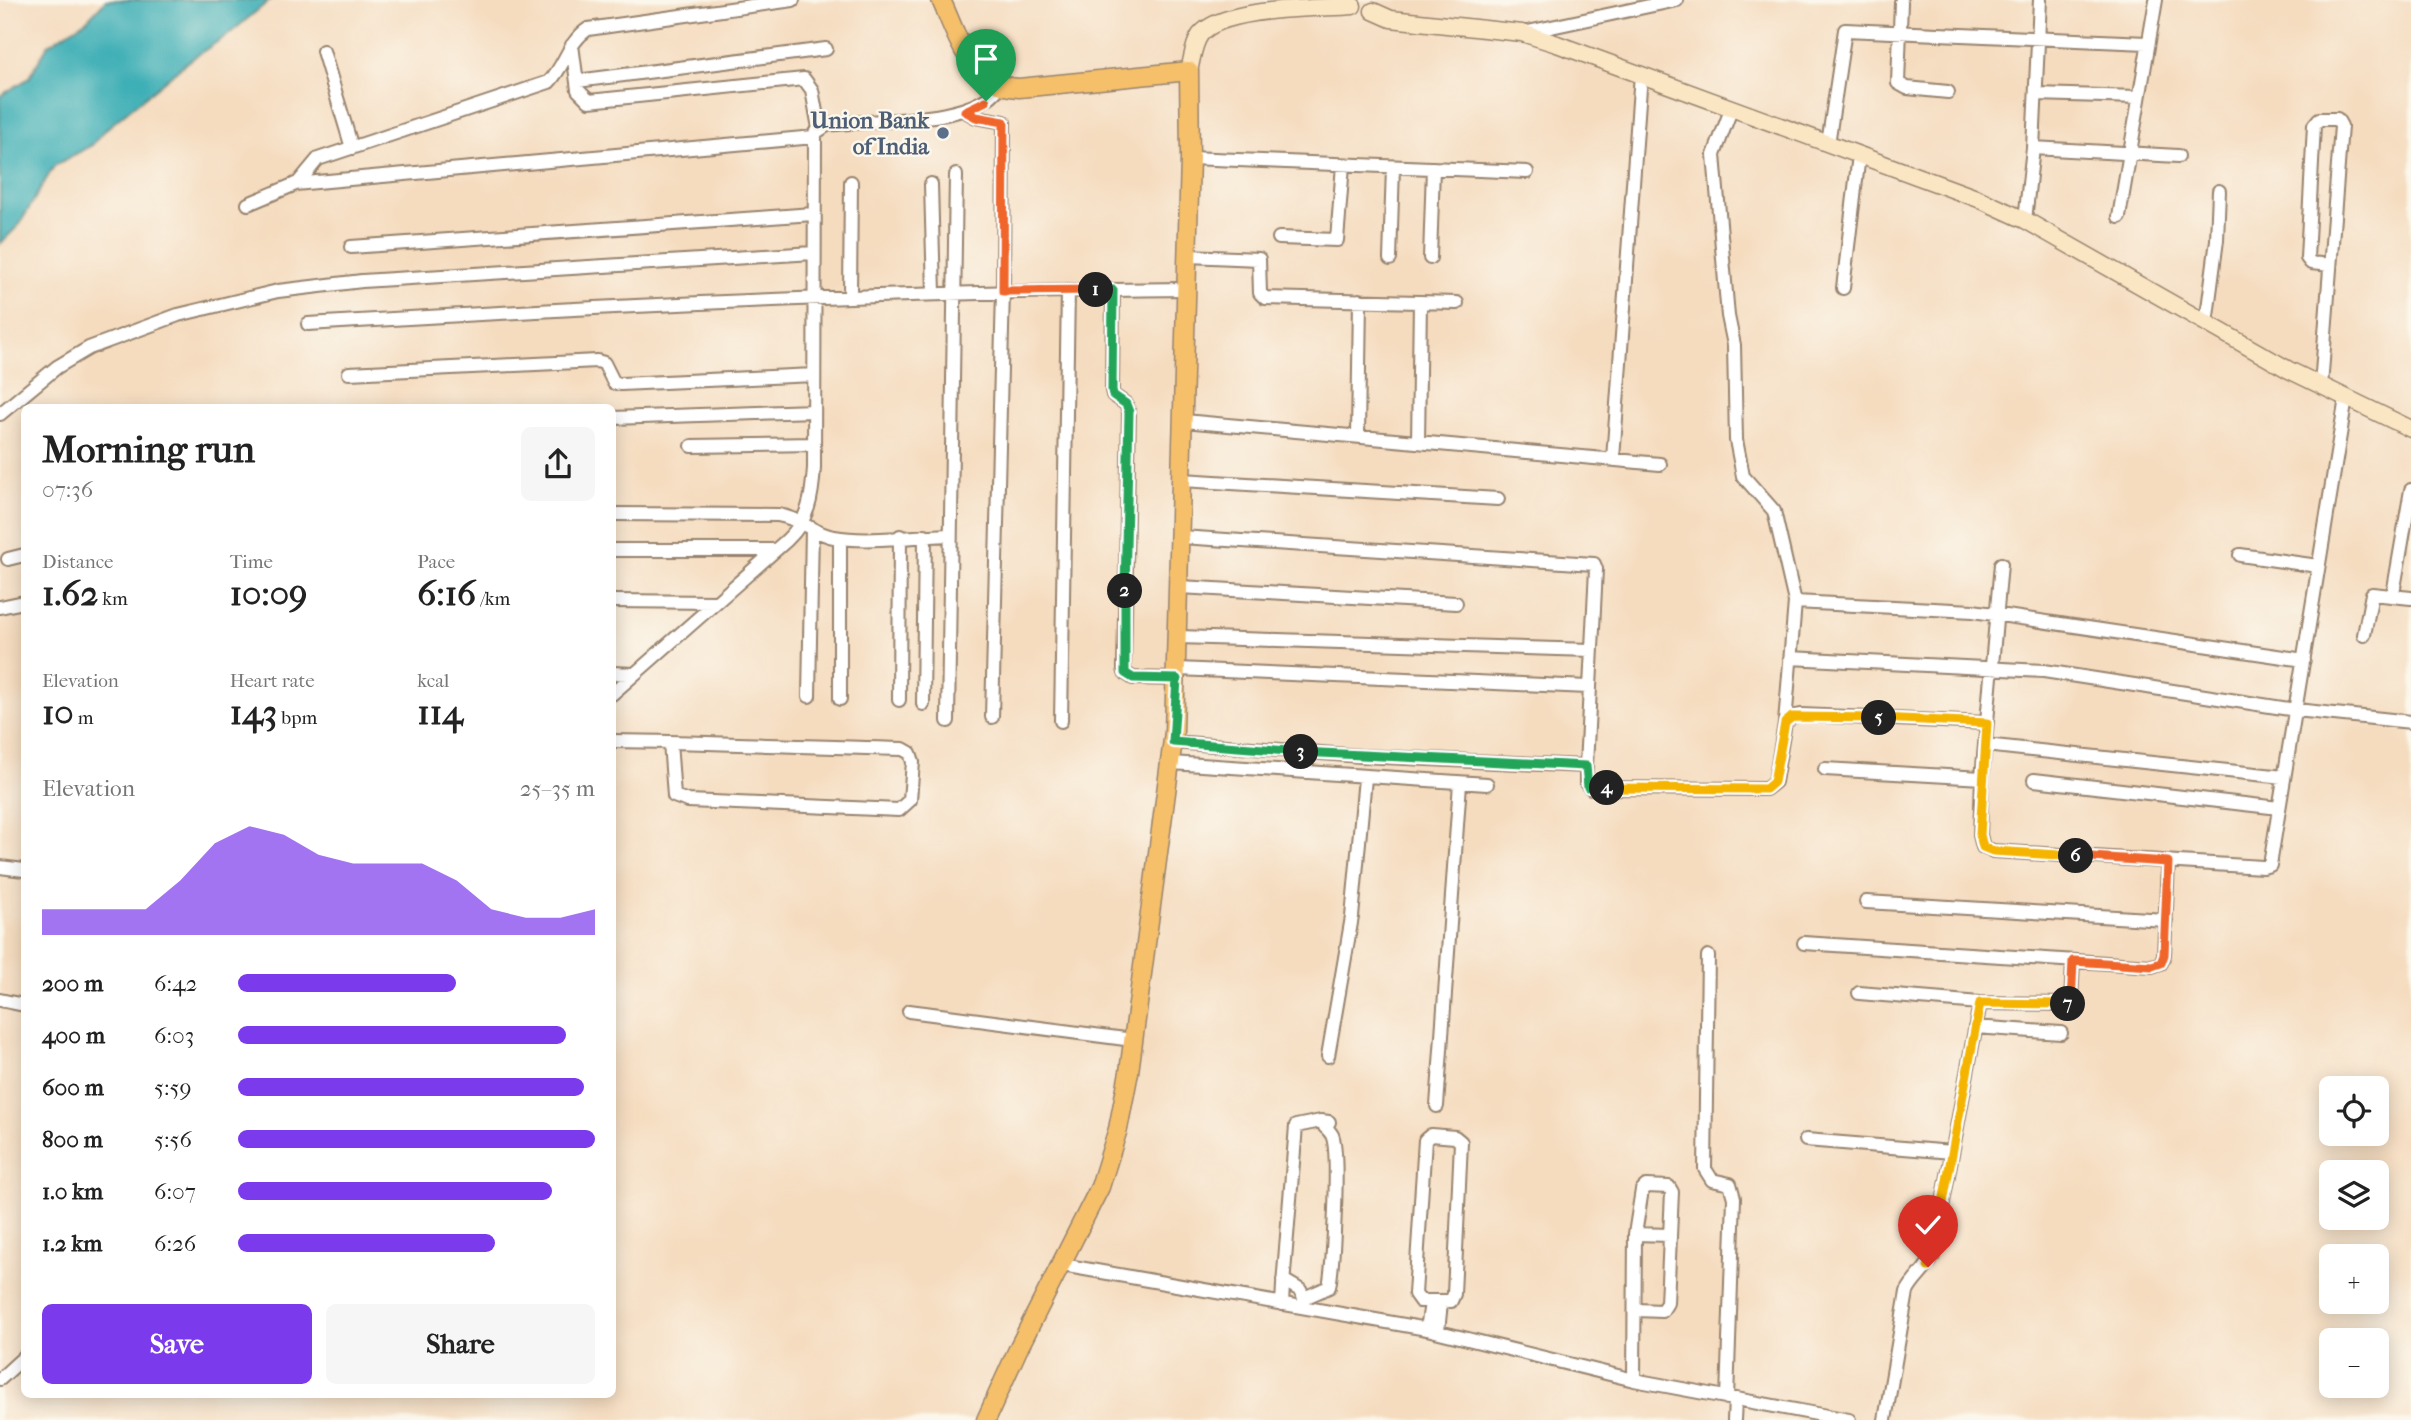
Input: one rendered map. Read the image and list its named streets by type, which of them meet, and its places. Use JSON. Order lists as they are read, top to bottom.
{
  "places": ["Union Bank of India"],
  "page": {
    "pins": [
      "1",
      "2",
      "5",
      "3",
      "4",
      "6",
      "7"
    ],
    "heading": ["Morning run", "07:36"],
    "stats": [
      ["Distance", "1.62 km"],
      ["Time", "10:09"],
      ["Pace", "6:16 /km"],
      ["Elevation", "10 m"],
      ["Heart rate", "143 bpm"],
      ["kcal", "114"]
    ],
    "chart": ["Elevation", "25–35 m"],
    "list": [
      {
        "name": "200 m",
        "note": "6:42"
      },
      {
        "name": "400 m",
        "note": "6:03"
      },
      {
        "name": "600 m",
        "note": "5:59"
      },
      {
        "name": "800 m",
        "note": "5:56"
      },
      {
        "name": "1.0 km",
        "note": "6:07"
      },
      {
        "name": "1.2 km",
        "note": "6:26"
      }
    ],
    "map_buttons": ["+", "−"],
    "buttons": ["Save", "Share"]
  }
}
